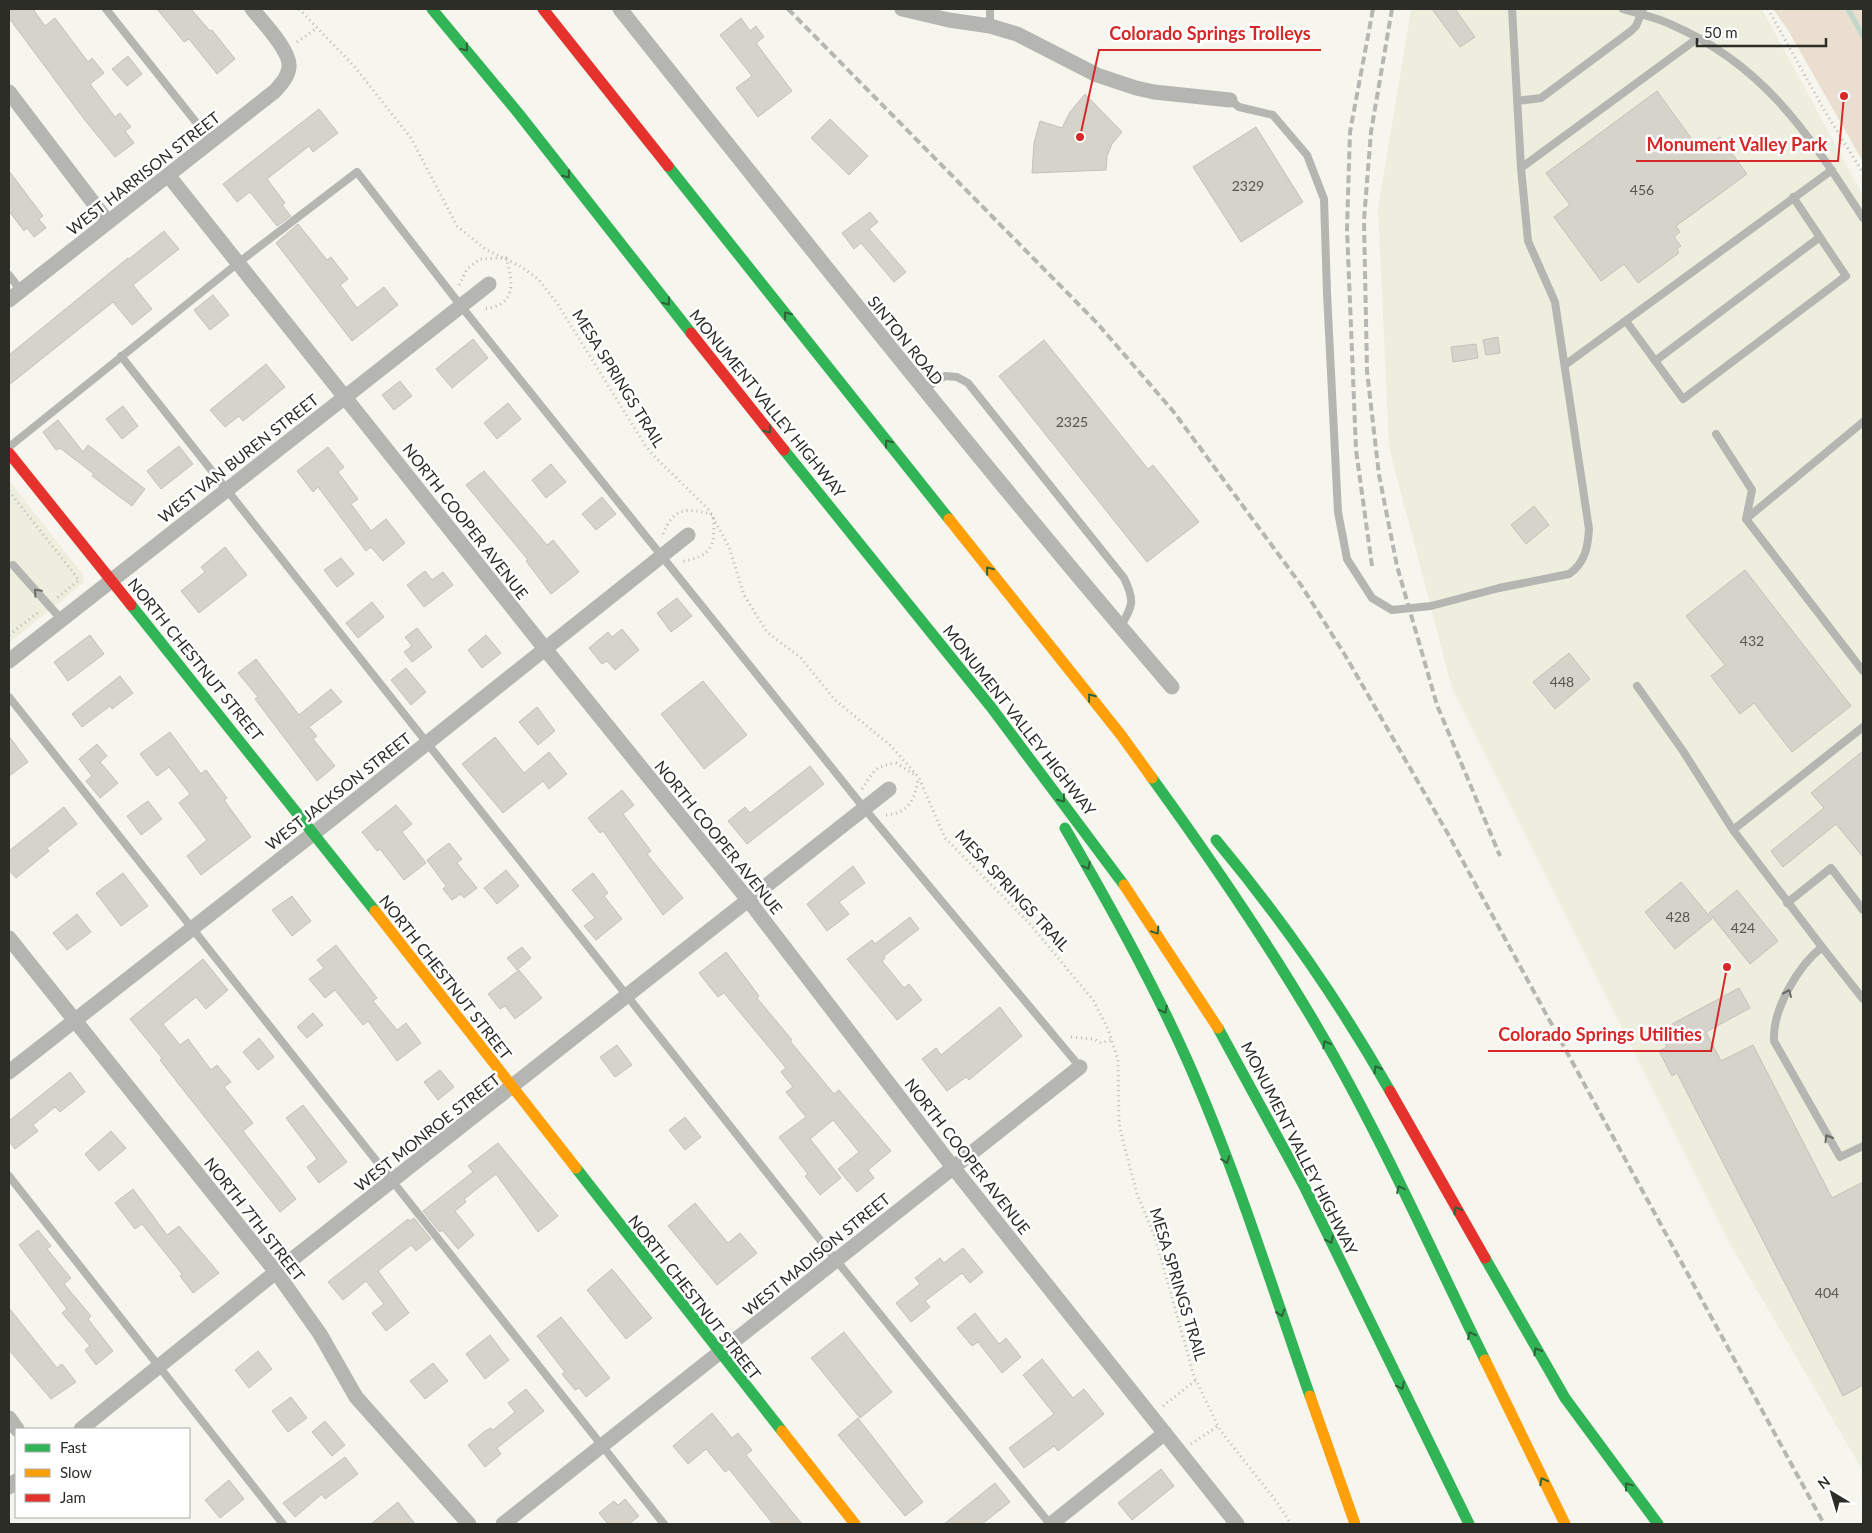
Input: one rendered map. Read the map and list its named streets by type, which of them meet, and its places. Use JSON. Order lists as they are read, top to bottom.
{
  "streets": {
    "main road": ["MONUMENT VALLEY HIGHWAY", "NORTH CHESTNUT STREET"],
    "street": [
      "WEST HARRISON STREET",
      "SINTON ROAD",
      "WEST VAN BUREN STREET",
      "NORTH COOPER AVENUE",
      "WEST JACKSON STREET",
      "WEST MONROE STREET",
      "NORTH 7TH STREET",
      "WEST MADISON STREET"
    ],
    "path": ["MESA SPRINGS TRAIL"]
  },
  "crossings": [
    ["WEST HARRISON STREET", "NORTH COOPER AVENUE"],
    ["WEST VAN BUREN STREET", "NORTH COOPER AVENUE"],
    ["WEST VAN BUREN STREET", "NORTH CHESTNUT STREET"],
    ["NORTH COOPER AVENUE", "WEST JACKSON STREET"],
    ["NORTH COOPER AVENUE", "WEST MONROE STREET"],
    ["NORTH COOPER AVENUE", "WEST MADISON STREET"],
    ["NORTH CHESTNUT STREET", "WEST JACKSON STREET"],
    ["NORTH CHESTNUT STREET", "WEST MONROE STREET"],
    ["NORTH CHESTNUT STREET", "WEST MADISON STREET"],
    ["WEST JACKSON STREET", "NORTH 7TH STREET"],
    ["WEST MONROE STREET", "NORTH 7TH STREET"]
  ],
  "places": ["Monument Valley Park", "Colorado Springs Trolleys", "Colorado Springs Utilities"],
  "house_numbers": [
    "2329",
    "456",
    "2325",
    "432",
    "448",
    "428",
    "424",
    "404"
  ],
  "legend": ["Fast", "Slow", "Jam"],
  "scale_bar": "50 m",
  "north": "top left"
}
